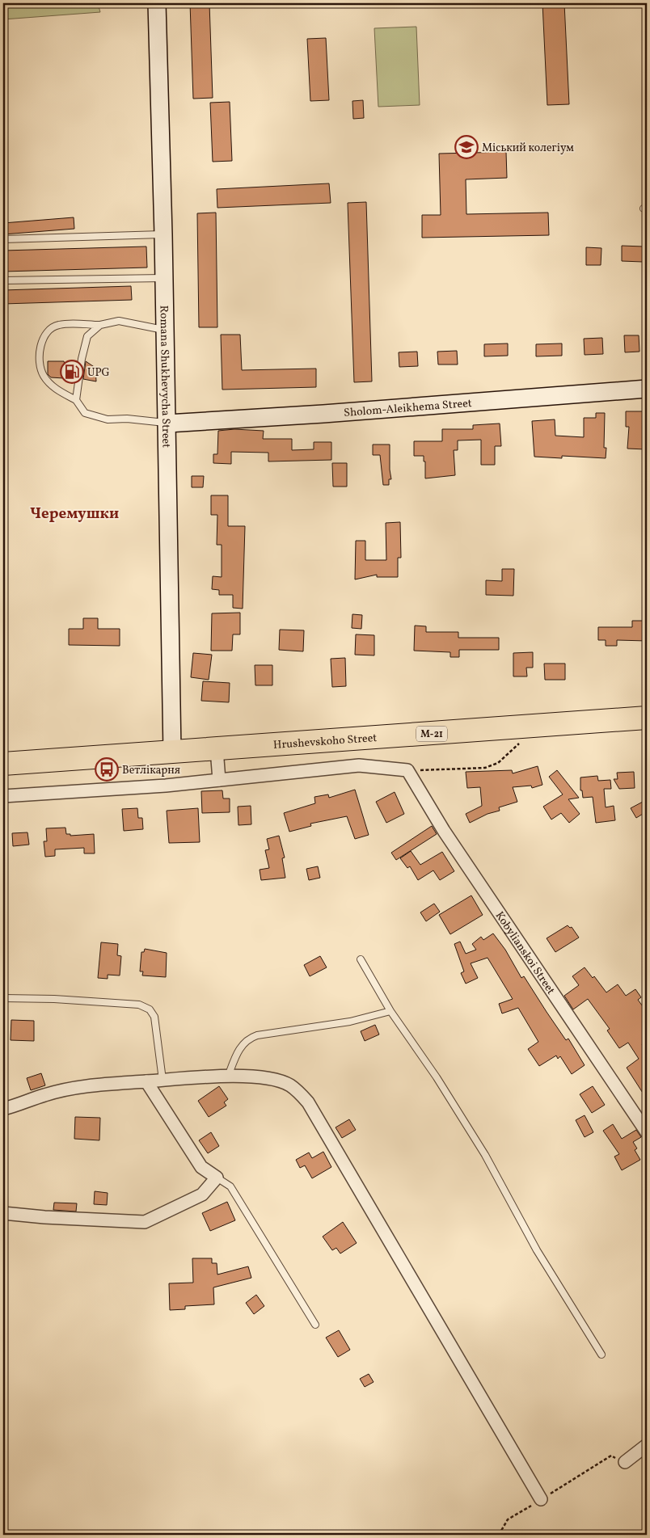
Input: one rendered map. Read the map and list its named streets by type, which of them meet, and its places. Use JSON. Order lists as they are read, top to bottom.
{
  "streets": {
    "highway": ["М-21", "Hrushevskoho Street"],
    "street": ["Romana Shukhevycha Street", "Sholom-Aleikhema Street", "Kobylianskoi Street"]
  },
  "crossings": [
    ["Romana Shukhevycha Street", "Sholom-Aleikhema Street"],
    ["Romana Shukhevycha Street", "Hrushevskoho Street"]
  ],
  "districts": ["Черемушки"],
  "places": {
    "school or university": ["Міський колегіум"],
    "fuel station": ["UPG"],
    "bus stop": ["Ветлікарня"]
  }
}
